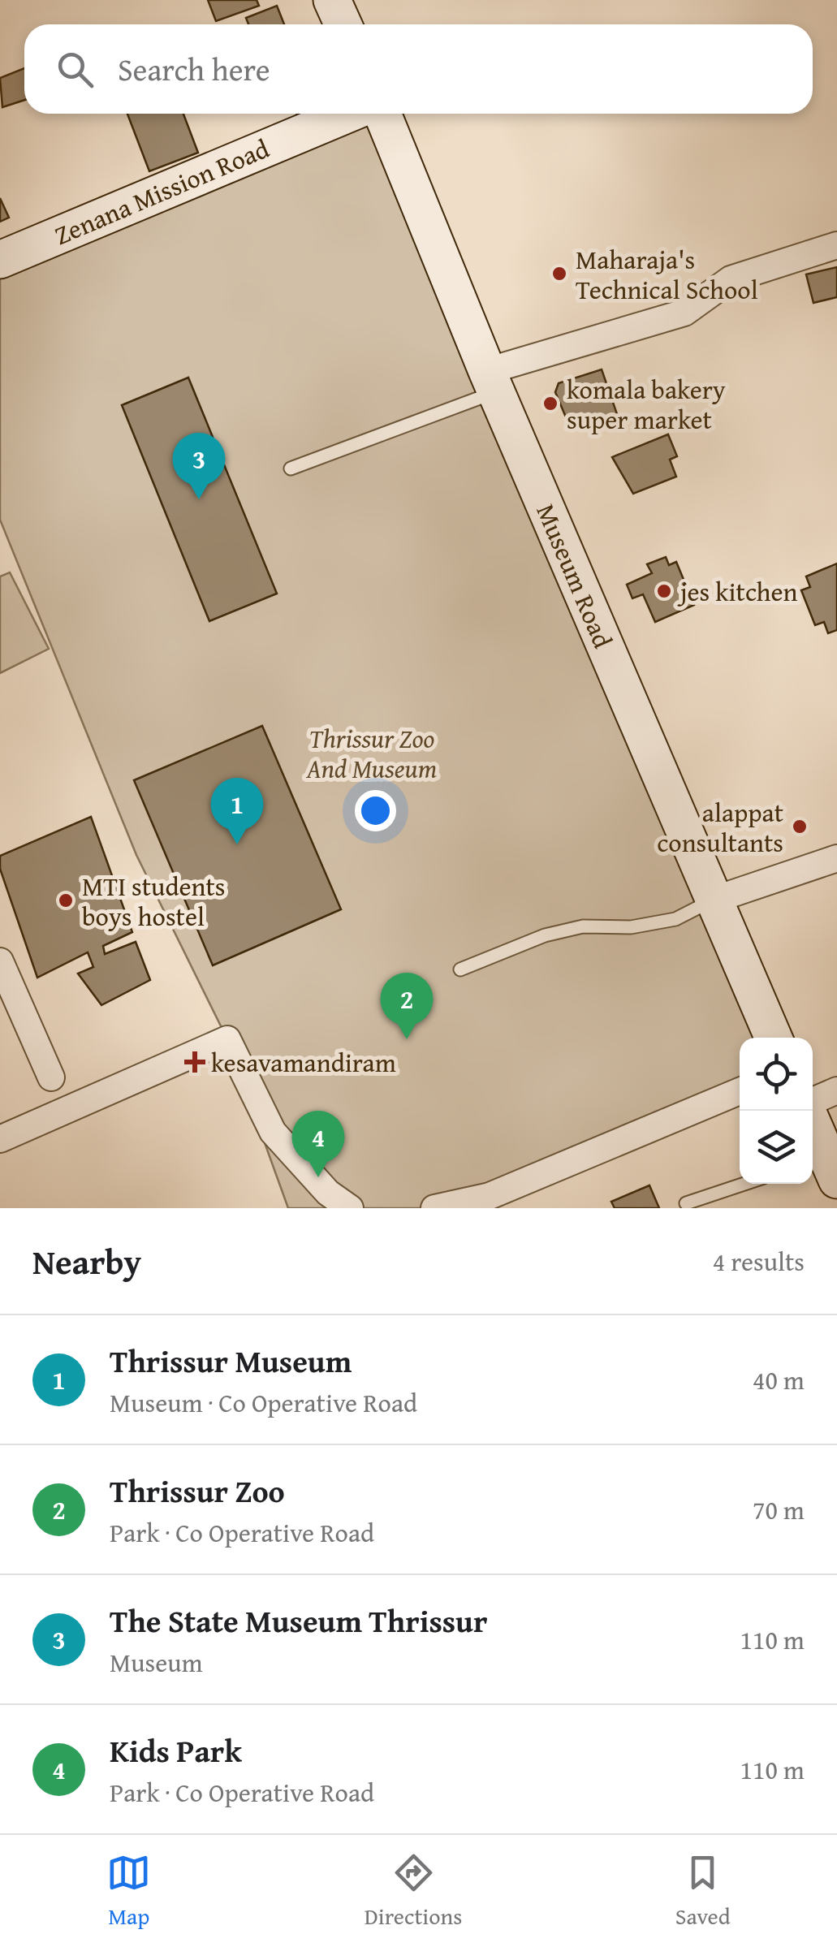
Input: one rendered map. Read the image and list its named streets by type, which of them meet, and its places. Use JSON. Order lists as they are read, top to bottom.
{
  "streets": {
    "main road": ["Zenana Mission Road", "Museum Road"]
  },
  "parks": ["Thrissur Zoo And Museum"],
  "places": {
    "other": [
      "Maharaja's Technical School",
      "komala bakery super market",
      "jes kitchen",
      "alappat consultants",
      "MTI students boys hostel"
    ],
    "health": ["kesavamandiram"]
  },
  "page": {
    "search": "Search here",
    "pins": [
      "3",
      "1",
      "2",
      "4"
    ],
    "heading": ["Nearby", "4 results"],
    "list": [
      {
        "mark": "1",
        "name": "Thrissur Museum",
        "note": "Museum · Co Operative Road",
        "value": "40 m"
      },
      {
        "mark": "2",
        "name": "Thrissur Zoo",
        "note": "Park · Co Operative Road",
        "value": "70 m"
      },
      {
        "mark": "3",
        "name": "The State Museum Thrissur",
        "note": "Museum",
        "value": "110 m"
      },
      {
        "mark": "4",
        "name": "Kids Park",
        "note": "Park · Co Operative Road",
        "value": "110 m"
      }
    ],
    "nav": ["Map", "Directions", "Saved"]
  }
}
